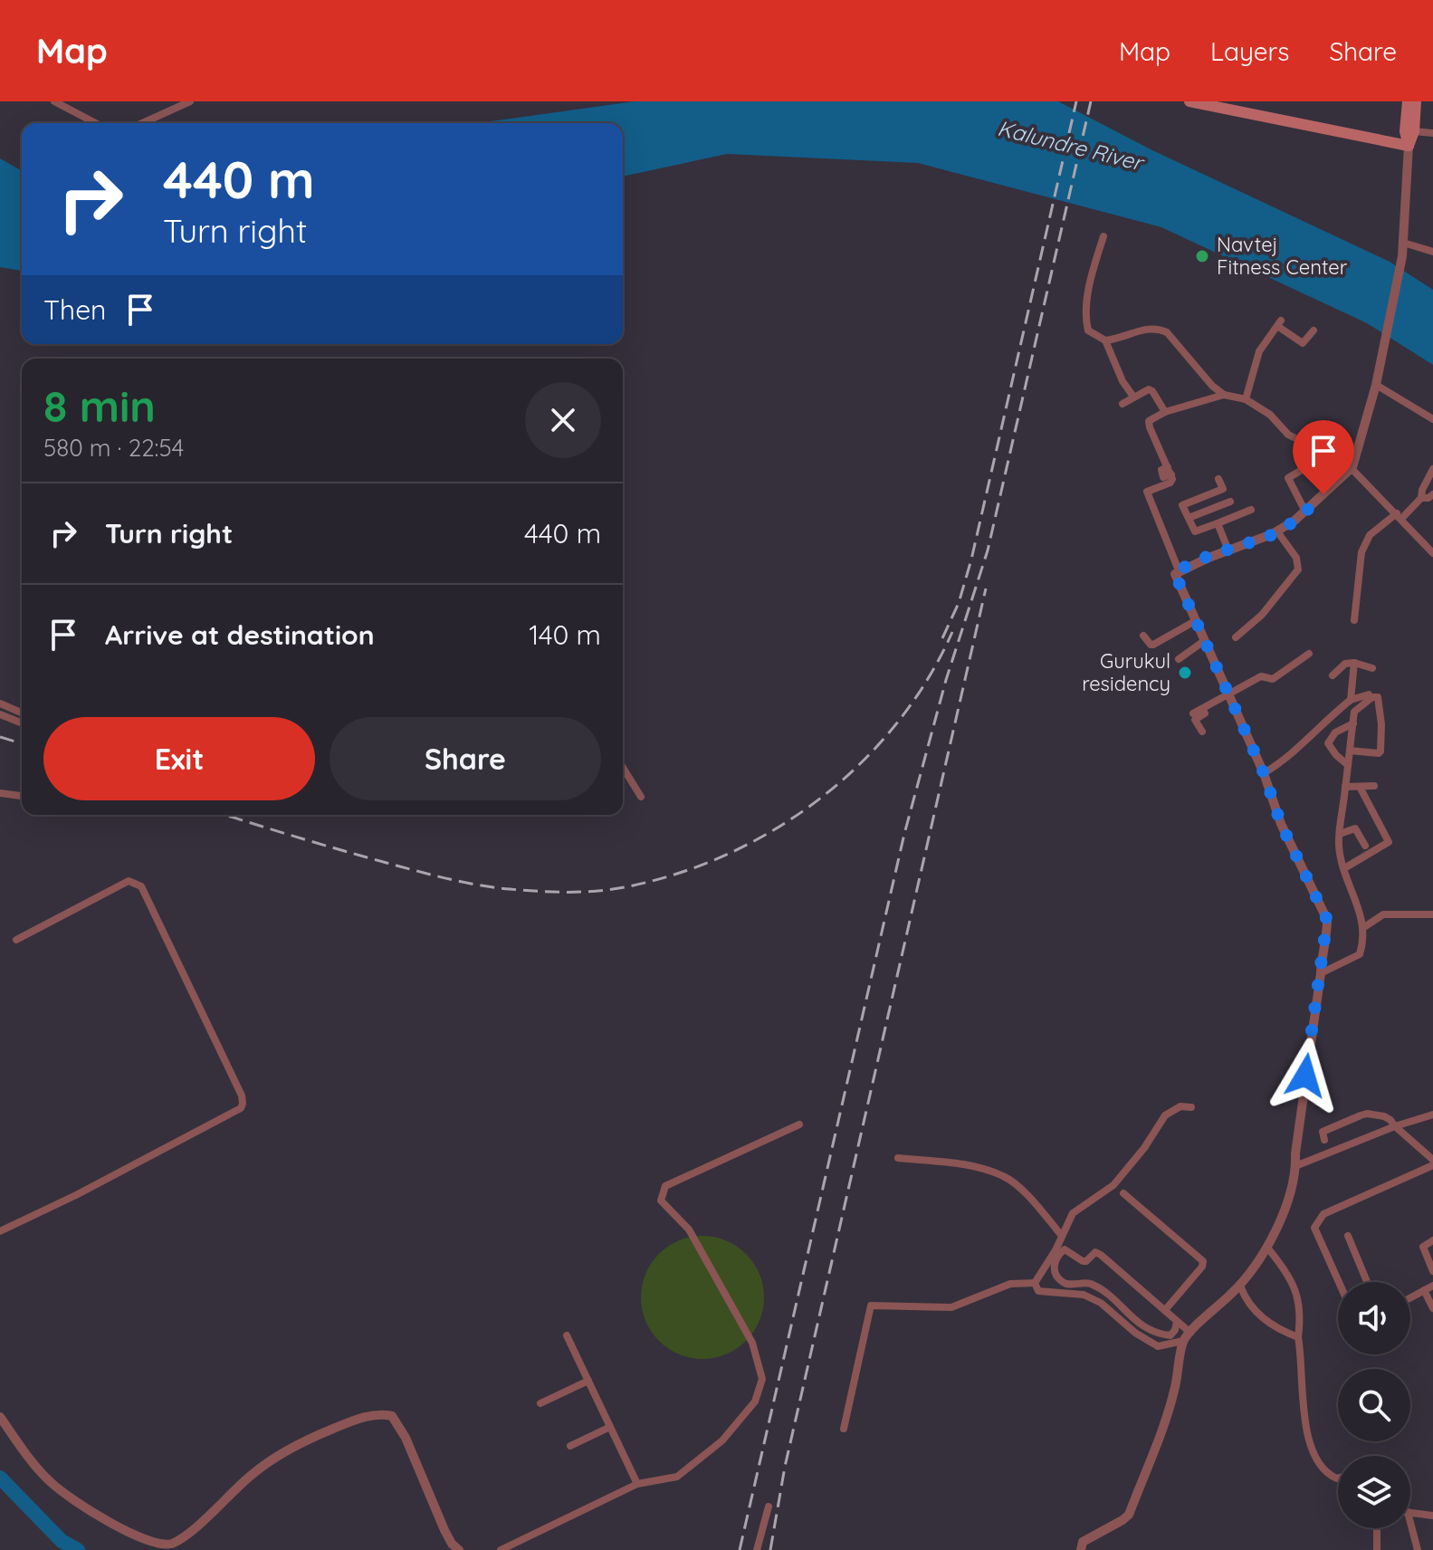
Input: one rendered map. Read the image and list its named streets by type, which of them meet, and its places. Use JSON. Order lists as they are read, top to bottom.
{
  "water": ["Kalundre River"],
  "places": ["Navtej Fitness Center", "Gurukul residency"],
  "page": {
    "header": "Map",
    "nav": ["Map", "Layers", "Share"],
    "turn": ["440 m", "Turn right"],
    "then": "Then",
    "heading": ["8 min", "580 m · 22:54"],
    "list": [
      {
        "name": "Turn right",
        "value": "440 m"
      },
      {
        "name": "Arrive at destination",
        "value": "140 m"
      }
    ],
    "buttons": ["Exit", "Share"]
  }
}
